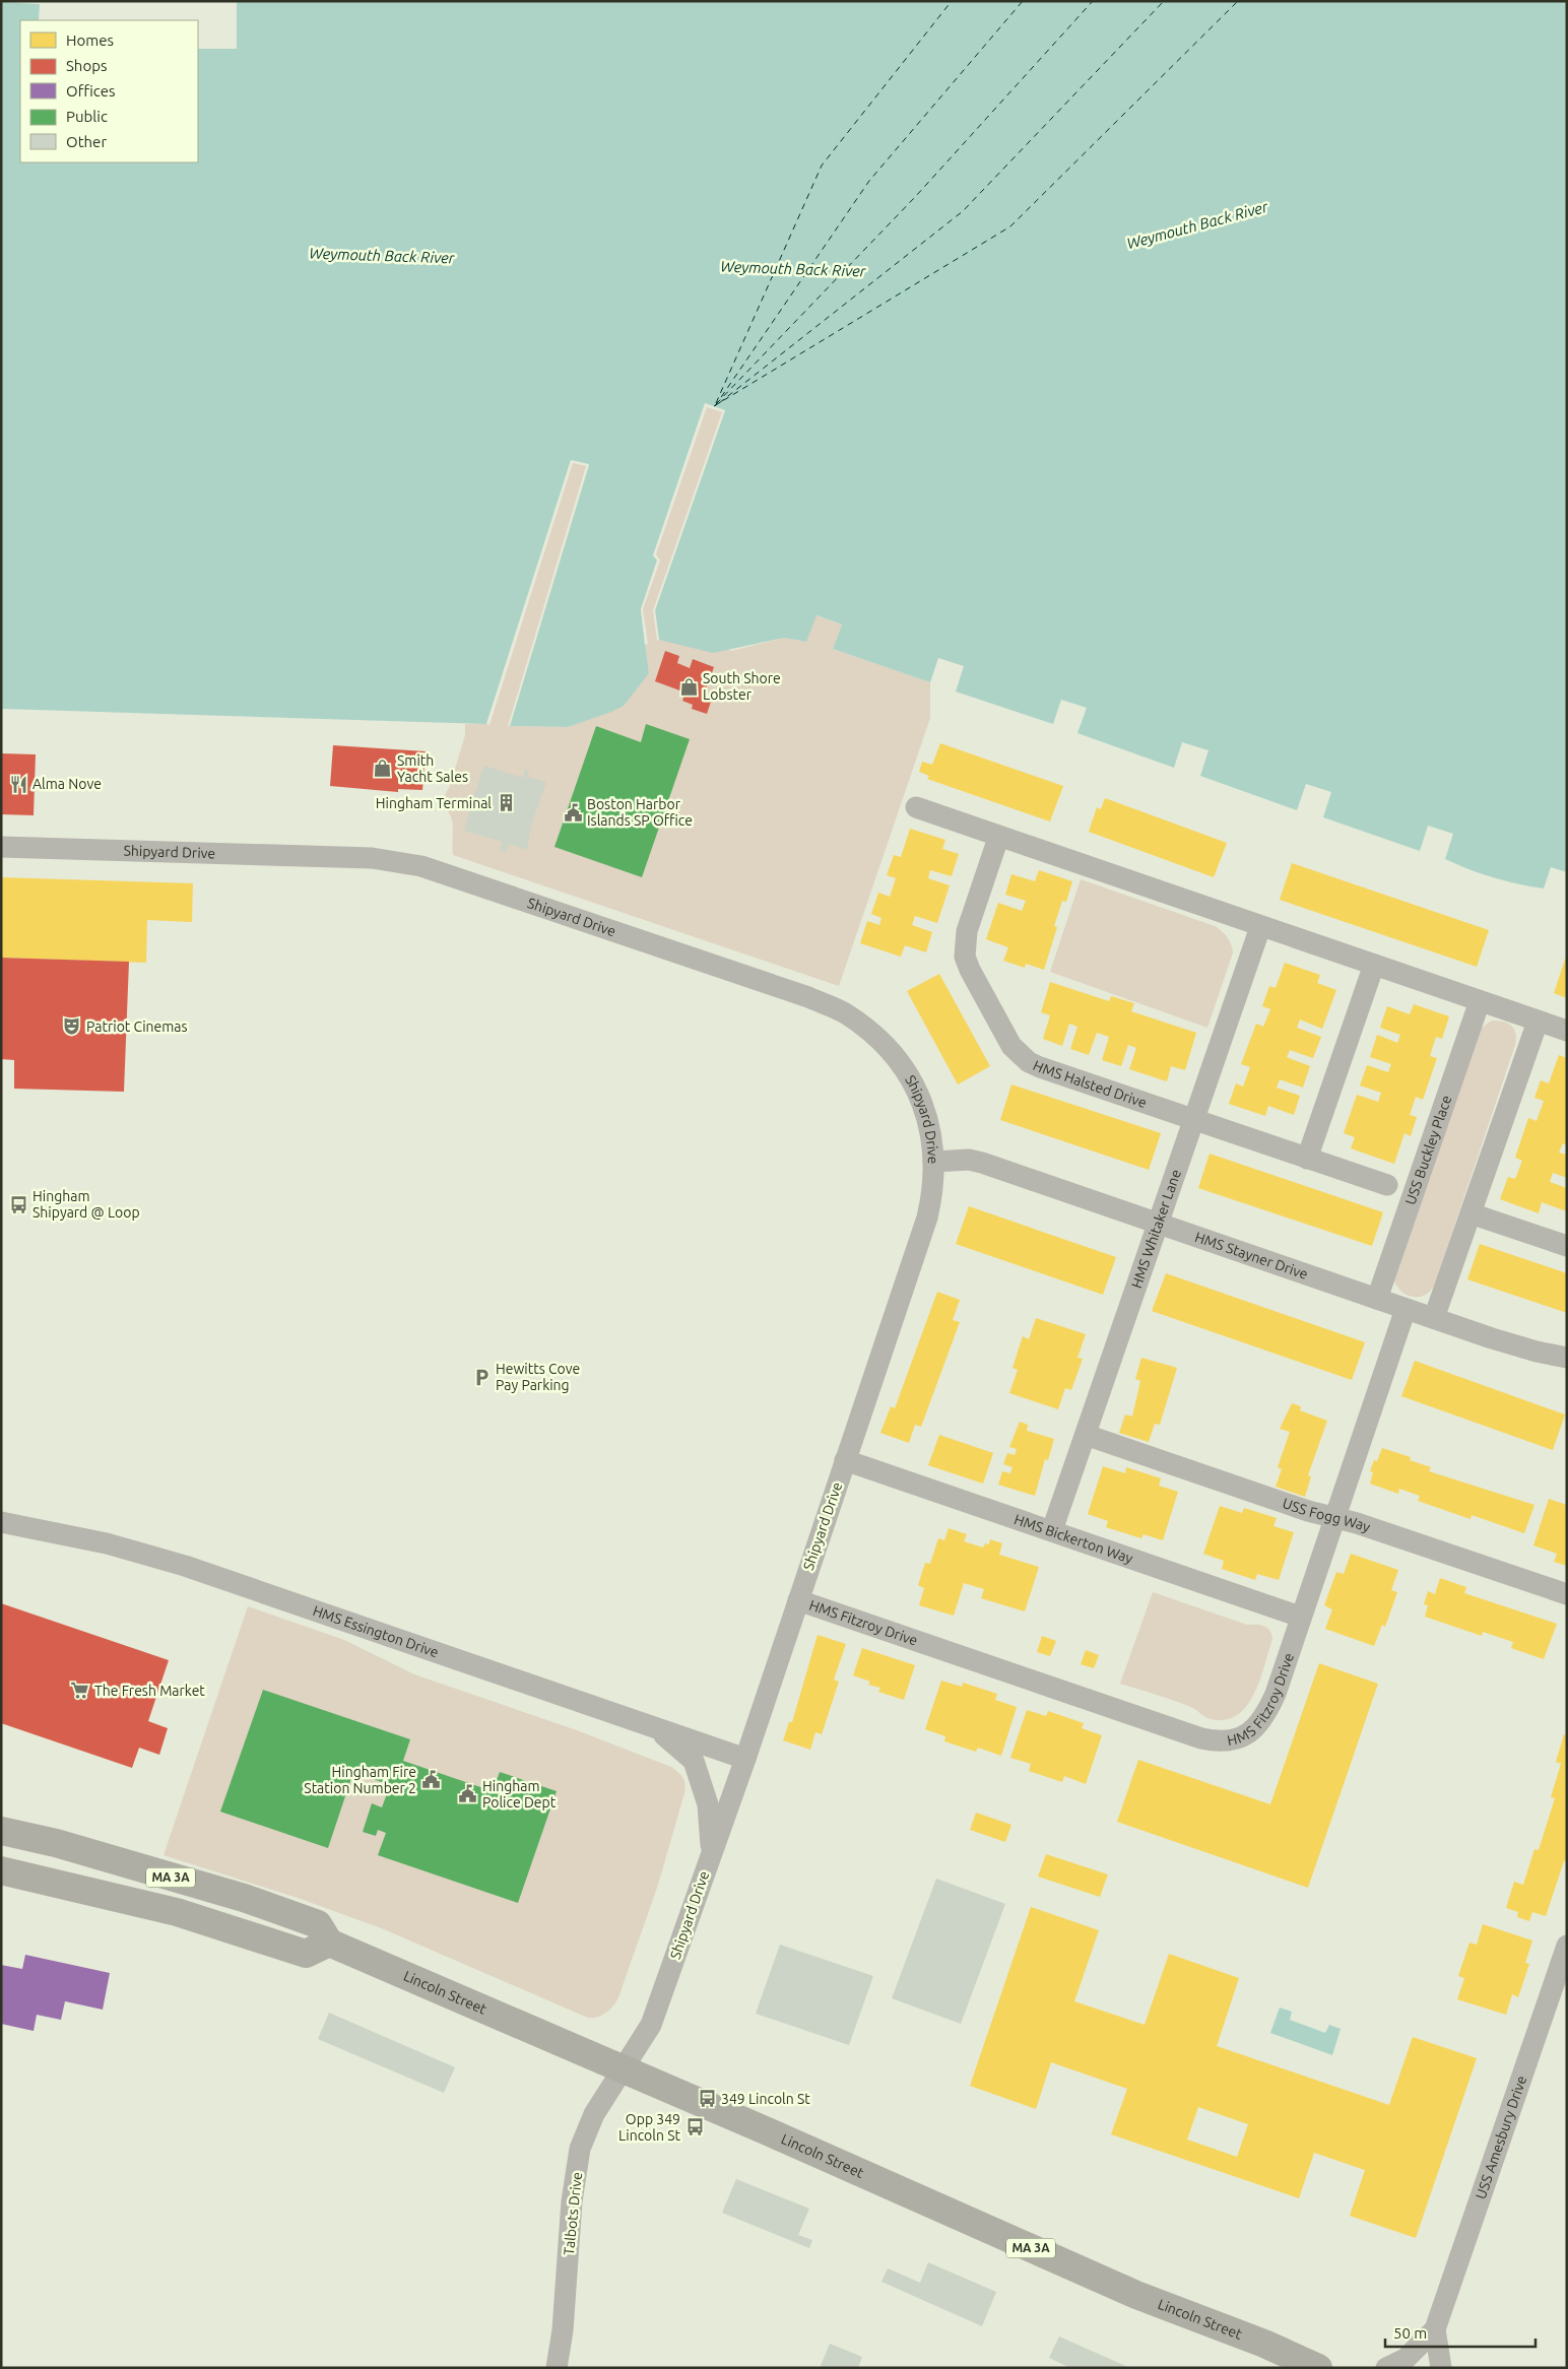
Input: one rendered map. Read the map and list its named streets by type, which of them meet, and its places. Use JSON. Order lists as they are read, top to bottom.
{
  "streets": {
    "main road": ["MA 3A", "Lincoln Street"],
    "street": [
      "Shipyard Drive",
      "HMS Halsted Drive",
      "USS Buckley Place",
      "HMS Whitaker Lane",
      "HMS Stayner Drive",
      "USS Fogg Way",
      "HMS Bickerton Way",
      "HMS Fitzroy Drive",
      "HMS Essington Drive",
      "USS Amesbury Drive",
      "Talbots Drive"
    ]
  },
  "crossings": [
    ["Shipyard Drive", "HMS Stayner Drive"],
    ["Shipyard Drive", "HMS Bickerton Way"],
    ["Shipyard Drive", "HMS Fitzroy Drive"],
    ["Shipyard Drive", "HMS Essington Drive"],
    ["Shipyard Drive", "Lincoln Street"],
    ["Shipyard Drive", "Talbots Drive"],
    ["HMS Halsted Drive", "HMS Whitaker Lane"],
    ["USS Buckley Place", "HMS Stayner Drive"],
    ["HMS Whitaker Lane", "HMS Stayner Drive"],
    ["HMS Whitaker Lane", "USS Fogg Way"],
    ["HMS Whitaker Lane", "HMS Bickerton Way"],
    ["HMS Stayner Drive", "HMS Fitzroy Drive"],
    ["USS Fogg Way", "HMS Fitzroy Drive"],
    ["HMS Bickerton Way", "HMS Fitzroy Drive"],
    ["MA 3A", "Lincoln Street"],
    ["Lincoln Street", "Talbots Drive"]
  ],
  "water": ["Weymouth Back River"],
  "places": {
    "shop": ["South Shore Lobster", "Smith Yacht Sales"],
    "restaurant": ["Alma Nove"],
    "building": ["Hingham Terminal"],
    "public building": ["Boston Harbor Islands SP Office", "Hingham Fire Station Number 2", "Hingham Police Dept"],
    "theatre": ["Patriot Cinemas"],
    "bus stop": ["Hingham Shipyard @ Loop", "349 Lincoln St", "Opp 349 Lincoln St"],
    "parking": ["Hewitts Cove Pay Parking"],
    "supermarket": ["The Fresh Market"]
  },
  "legend": [
    "Homes",
    "Shops",
    "Offices",
    "Public",
    "Other"
  ],
  "scale_bar": "50 m"
}
